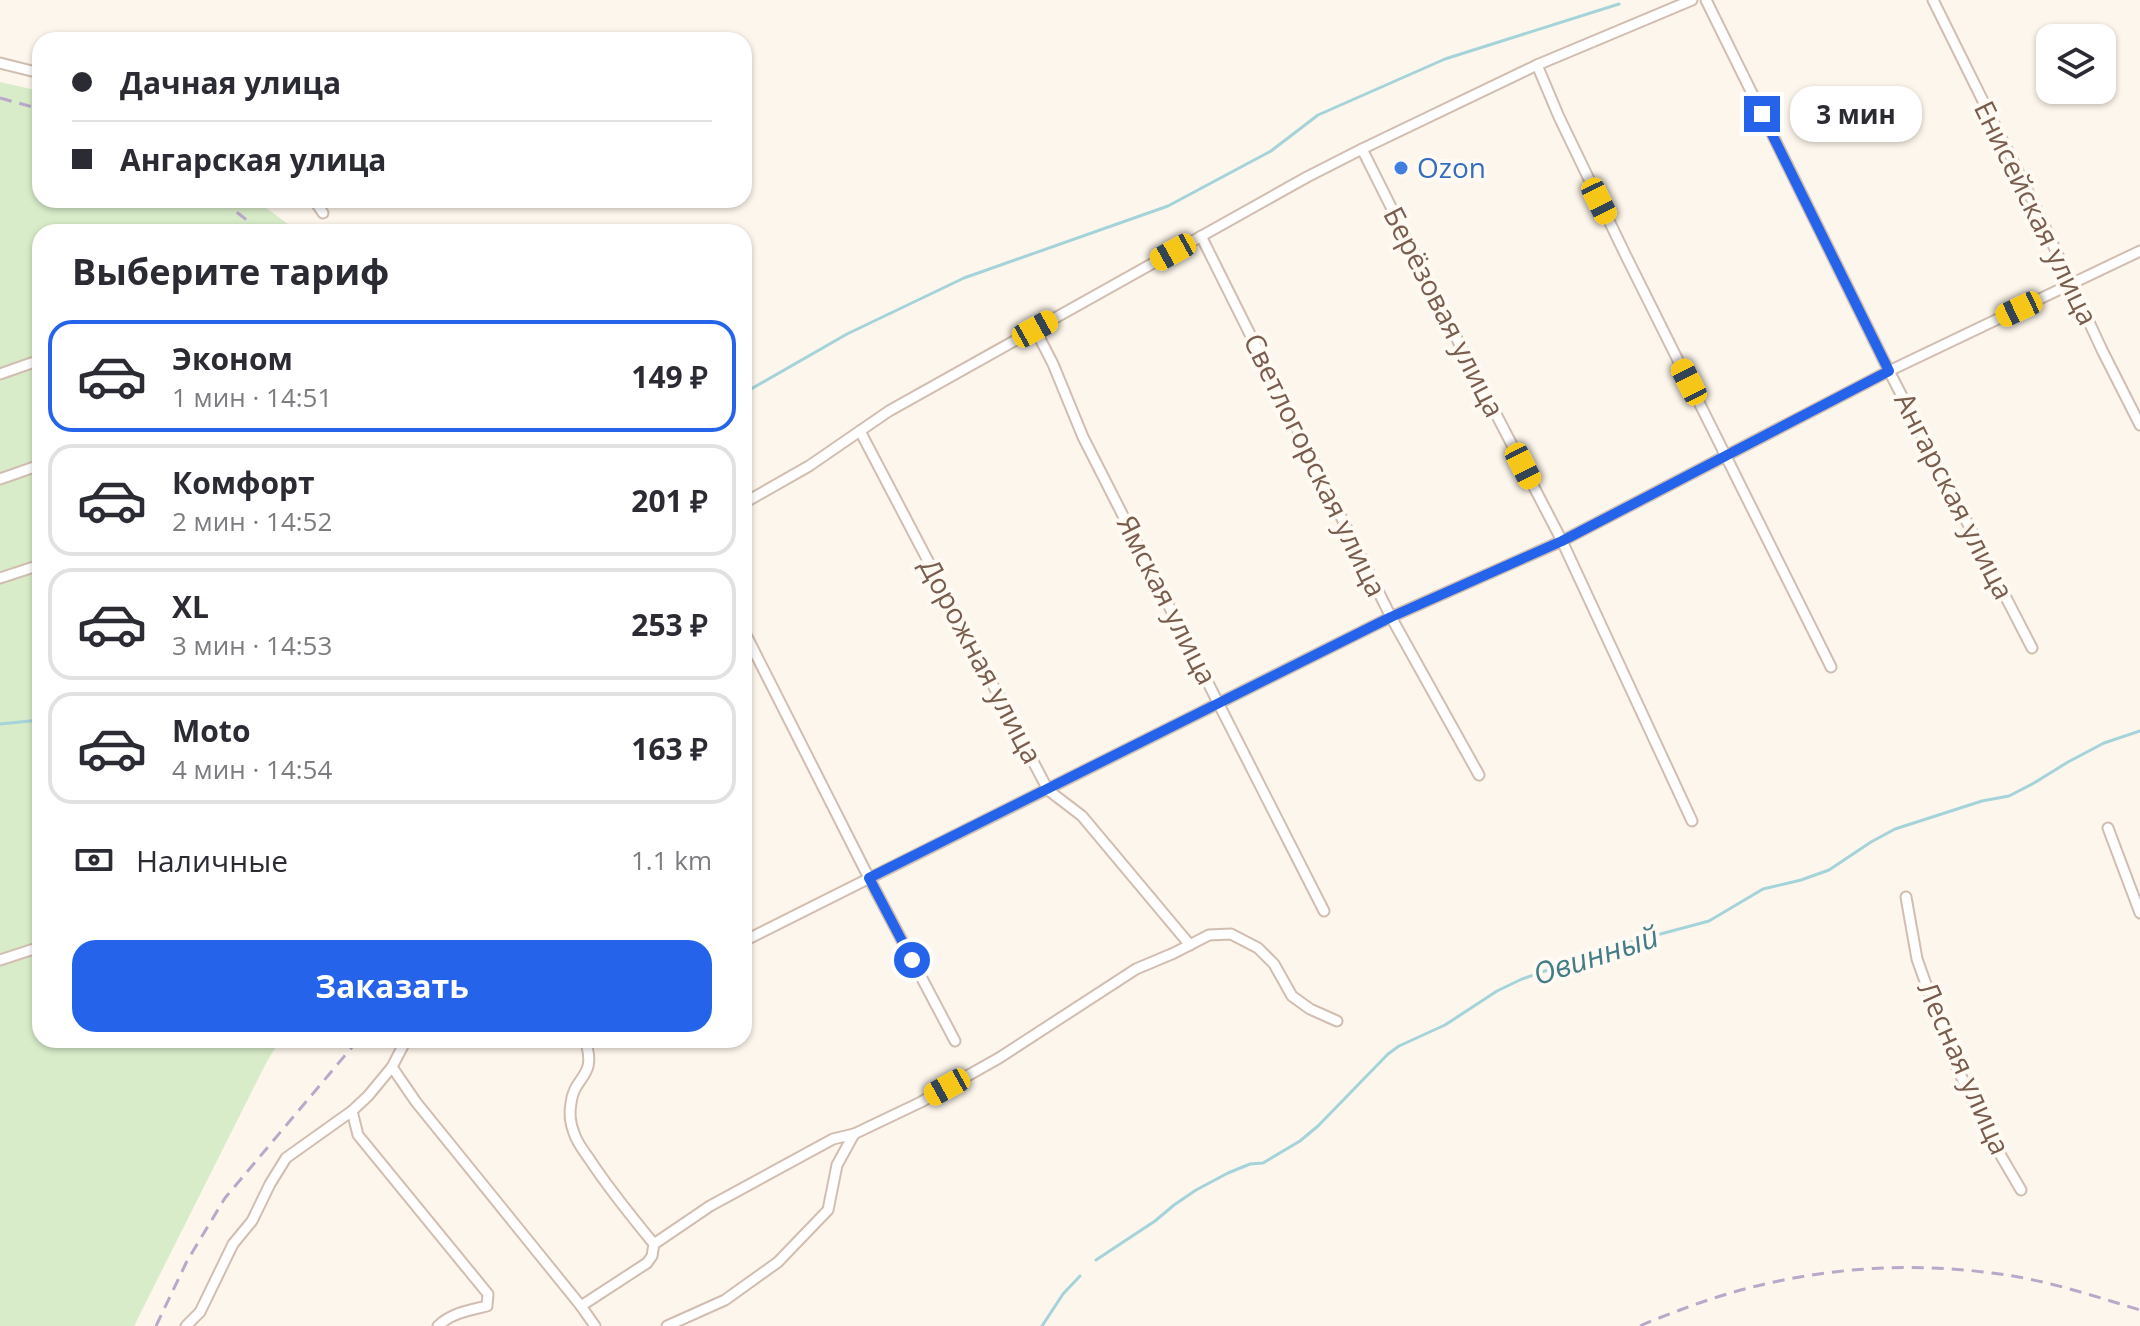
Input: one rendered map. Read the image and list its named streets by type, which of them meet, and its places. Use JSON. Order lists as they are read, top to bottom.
{
  "streets": {
    "street": [
      "Енисейская улица",
      "Берёзовая улица",
      "Светлогорская улица",
      "Ангарская улица",
      "Ямская улица",
      "Дорожная улица",
      "Лесная улица"
    ]
  },
  "water": ["Овинный"],
  "places": ["Ozon"],
  "page": {
    "banner": ["Дачная улица", "Ангарская улица"],
    "bubble": "3 мин",
    "heading": "Выберите тариф",
    "list": [
      {
        "name": "Эконом",
        "note": "1 мин · 14:51",
        "value": "149 ₽"
      },
      {
        "name": "Комфорт",
        "note": "2 мин · 14:52",
        "value": "201 ₽"
      },
      {
        "name": "XL",
        "note": "3 мин · 14:53",
        "value": "253 ₽"
      },
      {
        "name": "Moto",
        "note": "4 мин · 14:54",
        "value": "163 ₽"
      }
    ],
    "pay": ["Наличные", "1.1 km"],
    "buttons": "Заказать"
  }
}
